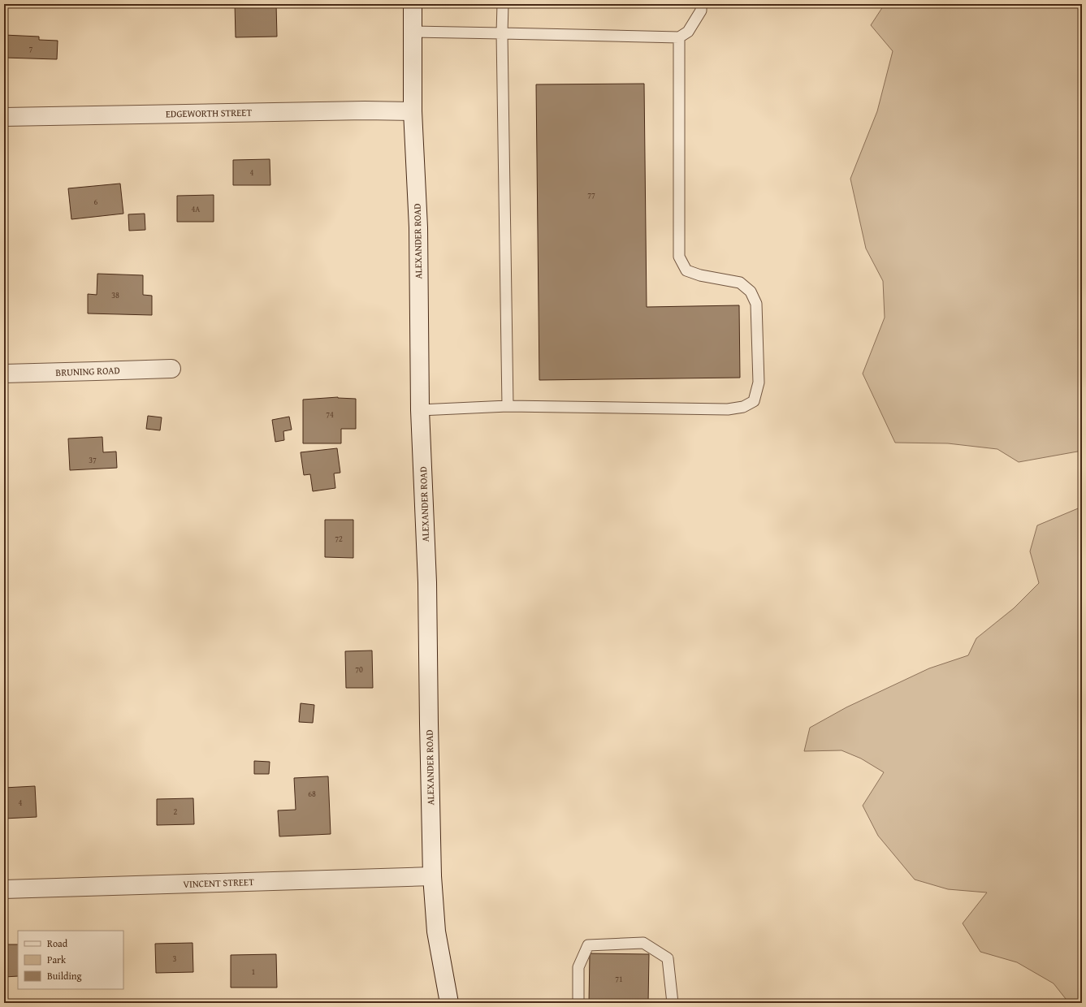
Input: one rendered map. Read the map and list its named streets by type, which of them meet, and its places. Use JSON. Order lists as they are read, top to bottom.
{
  "streets": {
    "street": [
      "EDGEWORTH STREET",
      "ALEXANDER ROAD",
      "BRUNING ROAD",
      "VINCENT STREET"
    ]
  },
  "crossings": [
    ["EDGEWORTH STREET", "ALEXANDER ROAD"],
    ["ALEXANDER ROAD", "VINCENT STREET"]
  ],
  "house_numbers": [
    "7",
    "4",
    "77",
    "6",
    "4A",
    "38",
    "74",
    "37",
    "72",
    "70",
    "68",
    "4",
    "2",
    "3",
    "1",
    "71"
  ],
  "legend": ["Road", "Park", "Building"]
}
